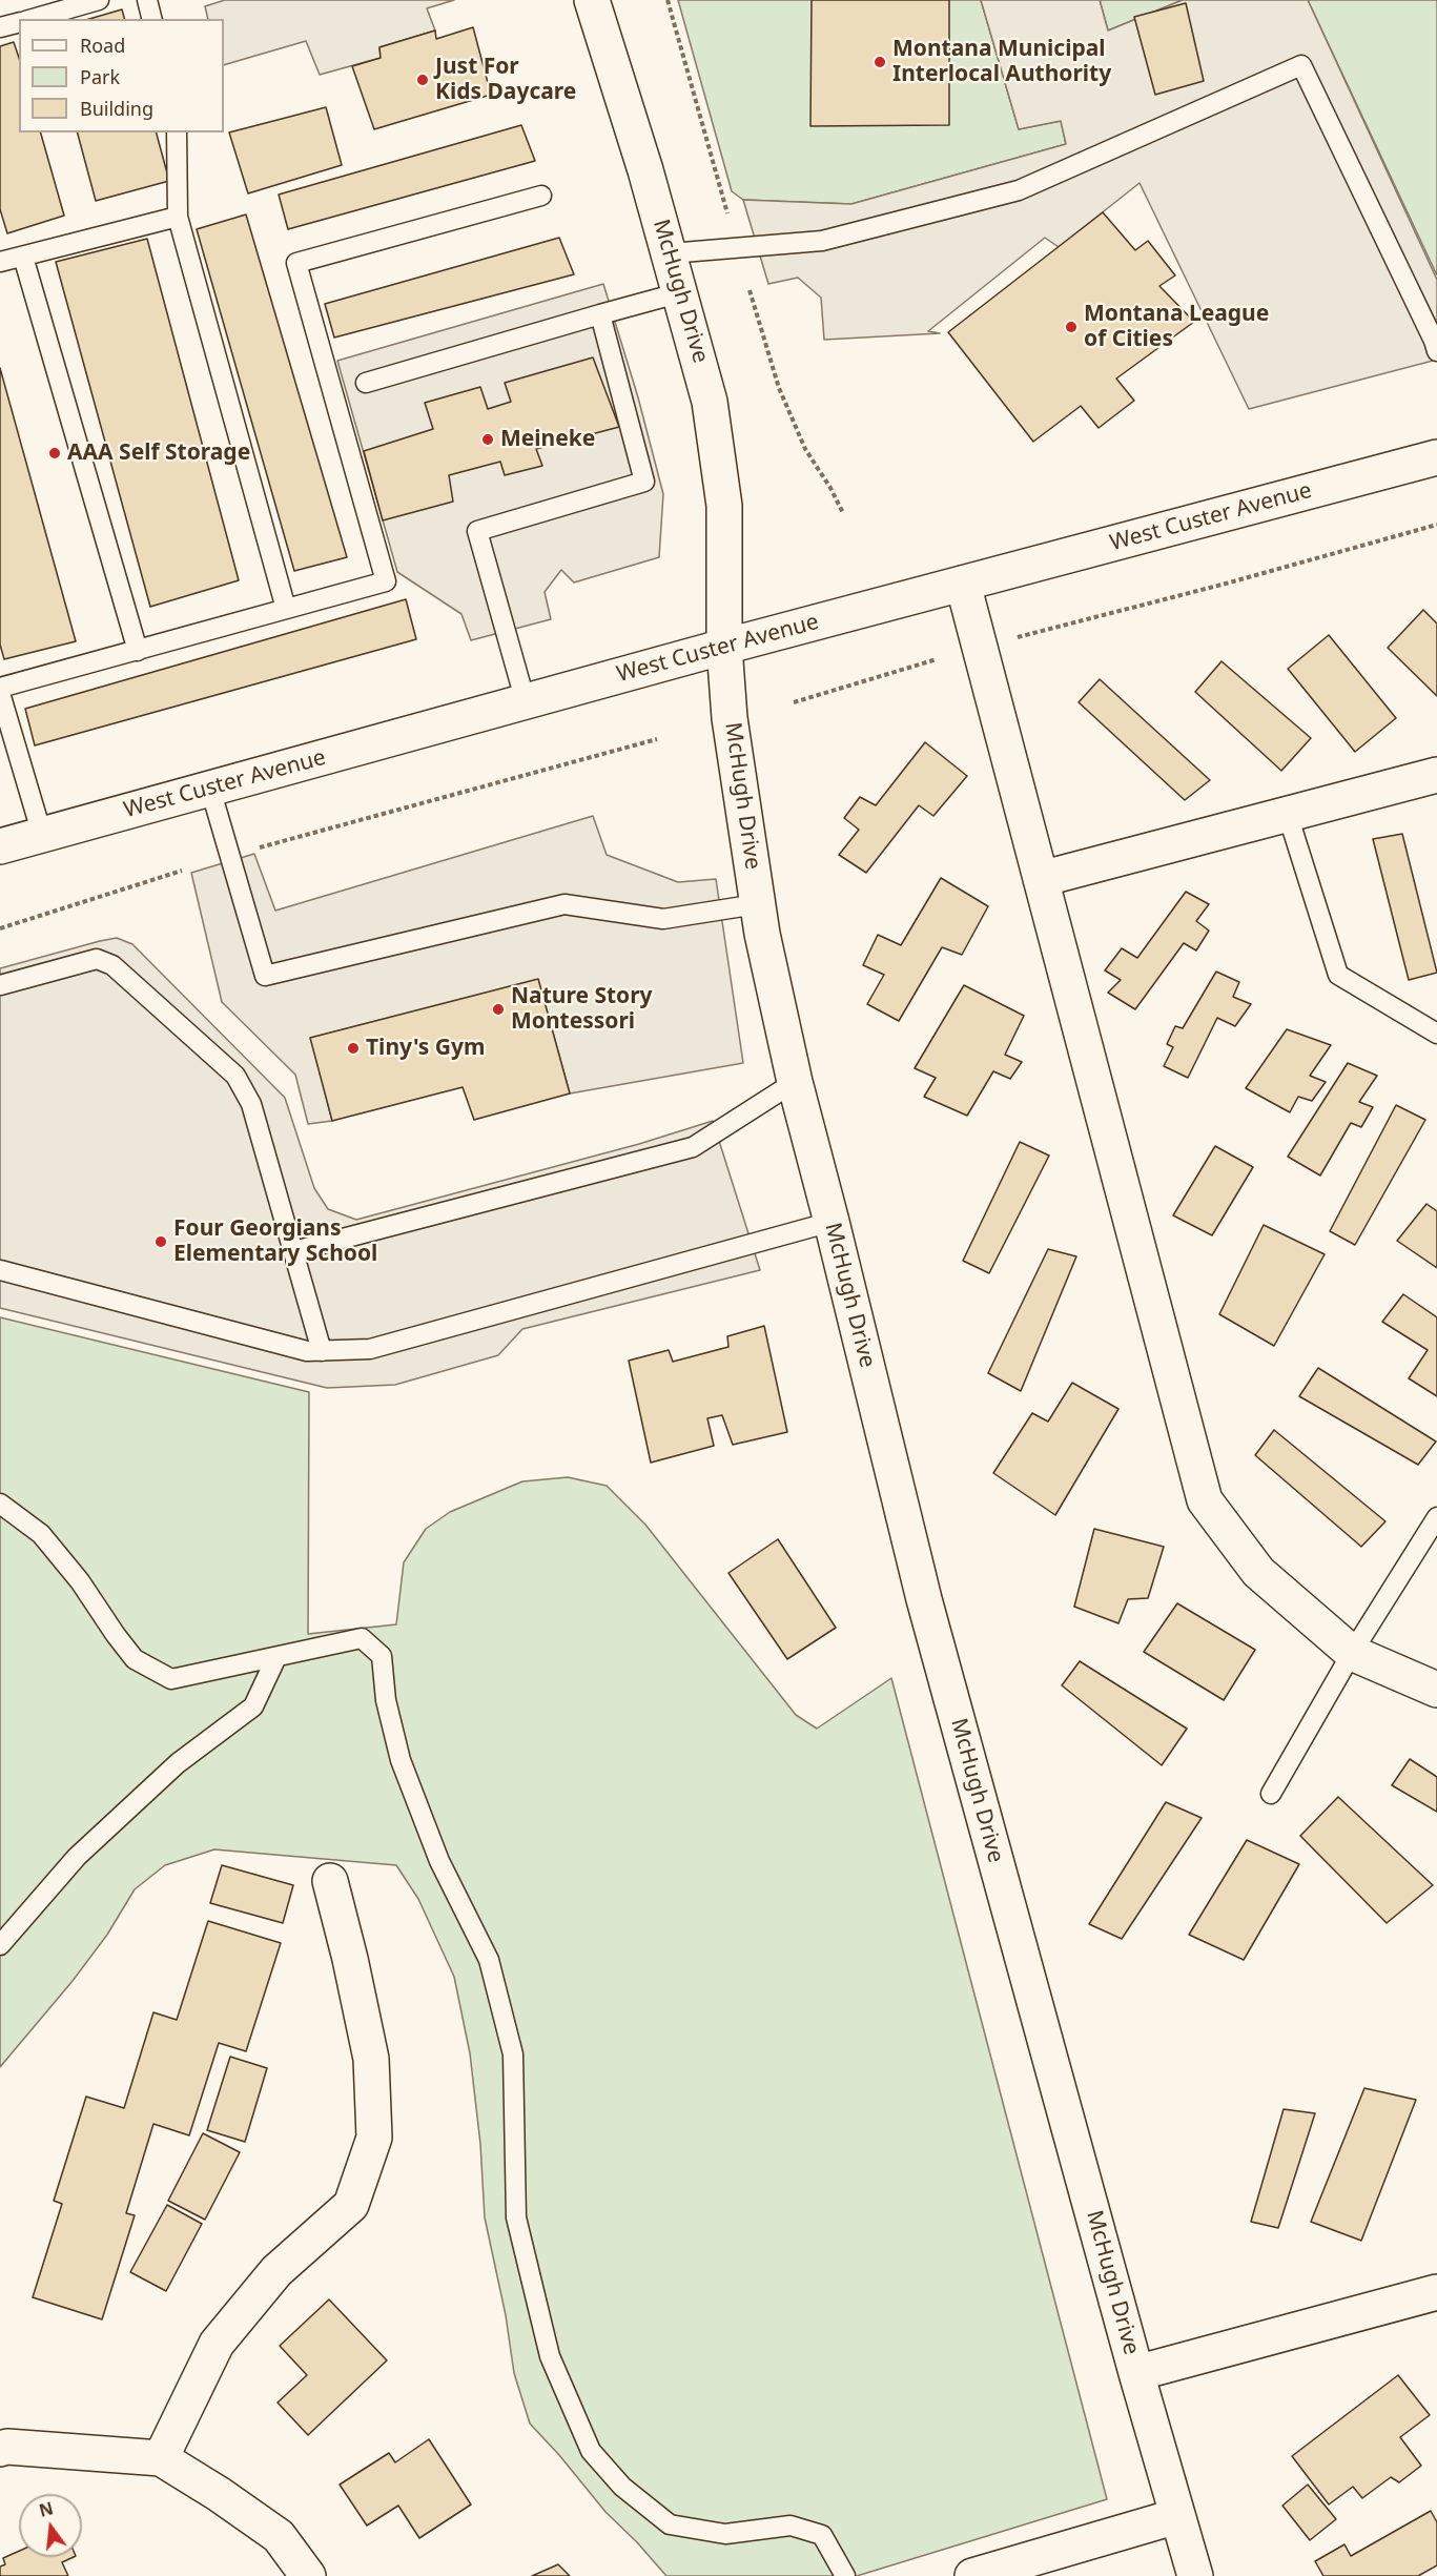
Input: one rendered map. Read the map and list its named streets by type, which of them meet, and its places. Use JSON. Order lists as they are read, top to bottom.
{
  "streets": {
    "street": ["McHugh Drive", "West Custer Avenue"]
  },
  "crossings": [
    ["McHugh Drive", "West Custer Avenue"]
  ],
  "places": [
    "Montana Municipal Interlocal Authority",
    "Just For Kids Daycare",
    "Montana League of Cities",
    "Meineke",
    "AAA Self Storage",
    "Nature Story Montessori",
    "Tiny's Gym",
    "Four Georgians Elementary School"
  ],
  "legend": ["Road", "Park", "Building"],
  "north": "top"
}
